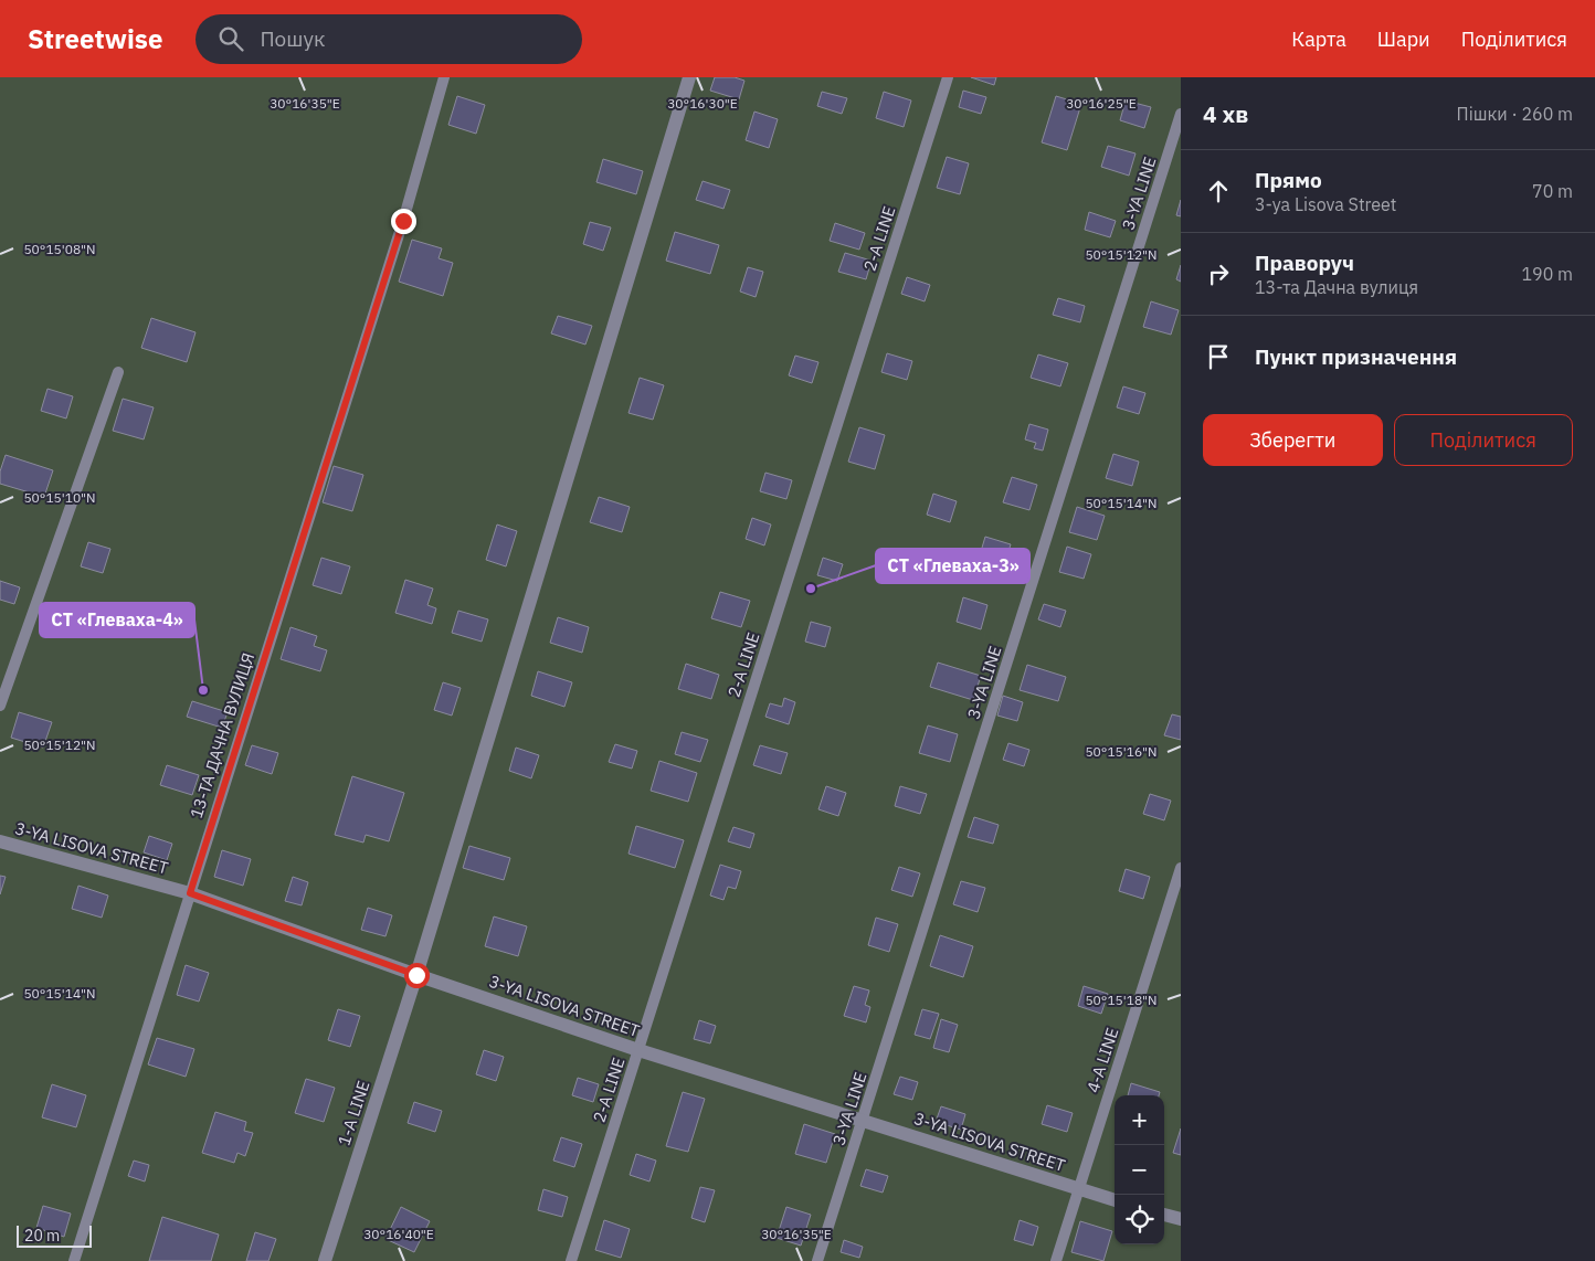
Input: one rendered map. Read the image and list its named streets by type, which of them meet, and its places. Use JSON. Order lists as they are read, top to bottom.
{
  "streets": {
    "street": ["3-YA LISOVA STREET", "1-A LINE"],
    "lane": [
      "3-YA LINE",
      "2-A LINE",
      "13-ТА ДАЧНА ВУЛИЦЯ",
      "4-A LINE"
    ]
  },
  "crossings": [
    ["3-YA LINE", "3-YA LISOVA STREET"],
    ["2-A LINE", "3-YA LISOVA STREET"],
    ["13-ТА ДАЧНА ВУЛИЦЯ", "3-YA LISOVA STREET"],
    ["3-YA LISOVA STREET", "4-A LINE"],
    ["3-YA LISOVA STREET", "1-A LINE"]
  ],
  "places": ["СТ «Глеваха-3»", "СТ «Глеваха-4»"],
  "scale_bar": "20 m",
  "page": {
    "header": "Streetwise",
    "search": "Пошук",
    "nav": ["Карта", "Шари", "Поділитися"],
    "heading": ["4 хв", "Пішки · 260 m"],
    "list": [
      ["Прямо", "3-ya Lisova Street", "70 m"],
      ["Праворуч", "13-та Дачна вулиця", "190 m"],
      "Пункт призначення"
    ],
    "buttons": ["Зберегти", "Поділитися"],
    "map_buttons": ["+", "−"],
    "scale": "20 m"
  },
  "coordinates": [
    "30°16'35\"E",
    "30°16'30\"E",
    "30°16'25\"E",
    "50°15'08\"N",
    "50°15'12\"N",
    "50°15'10\"N",
    "50°15'14\"N",
    "50°15'16\"N",
    "50°15'18\"N",
    "30°16'40\"E"
  ]
}
